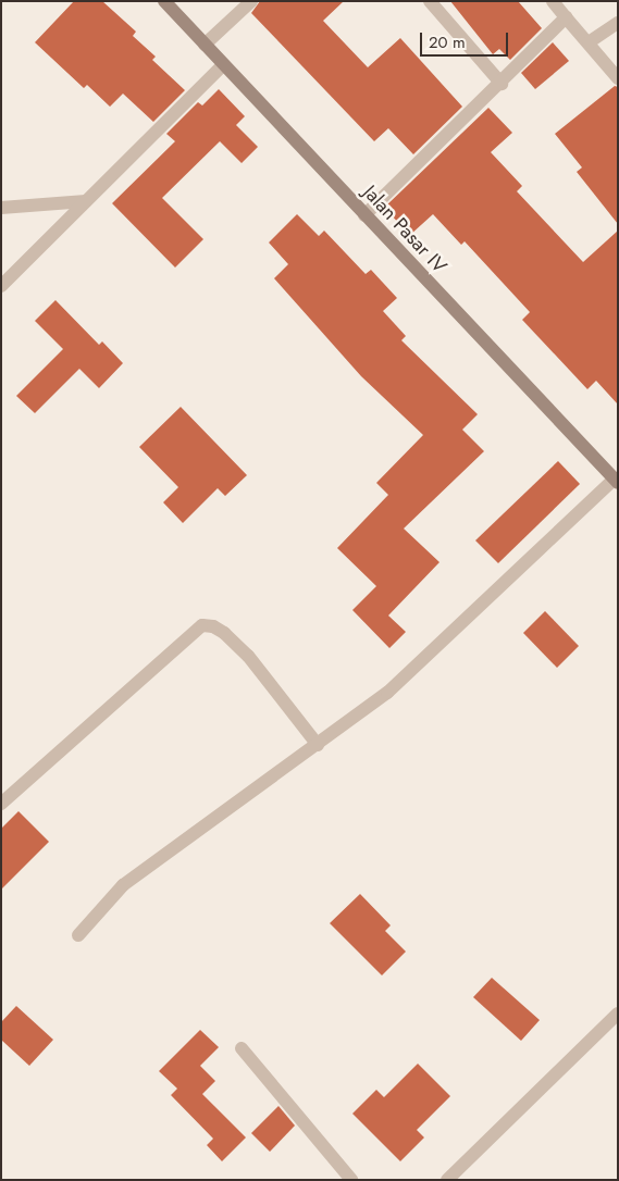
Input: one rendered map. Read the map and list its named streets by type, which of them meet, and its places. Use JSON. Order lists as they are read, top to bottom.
{
  "streets": {
    "street": ["Jalan Pasar IV"]
  },
  "scale_bar": "20 m"
}
